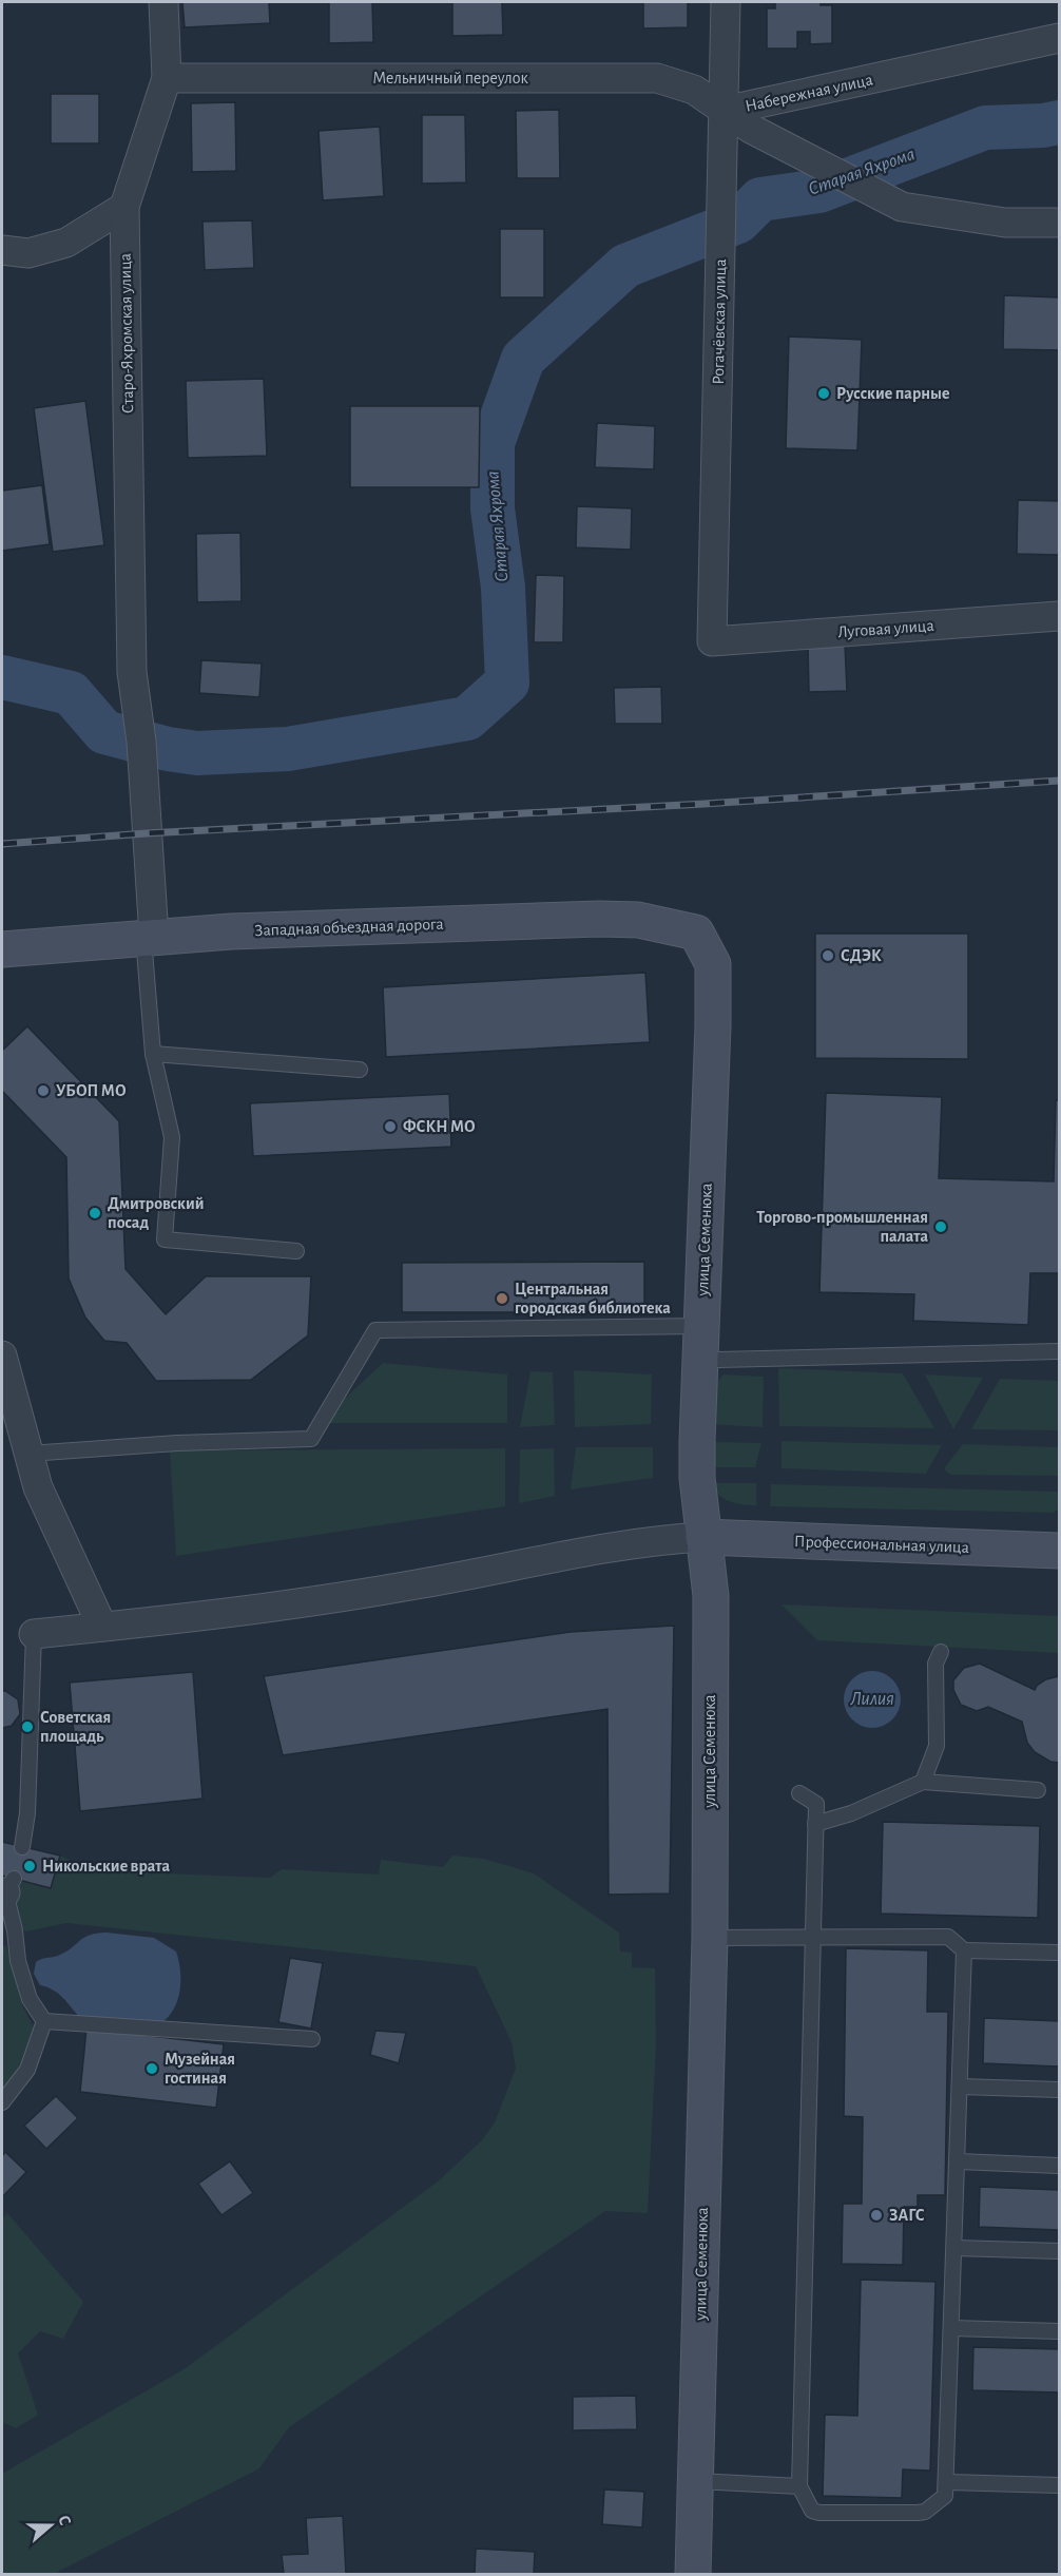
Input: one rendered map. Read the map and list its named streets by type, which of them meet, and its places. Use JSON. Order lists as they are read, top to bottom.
{
  "streets": {
    "main road": ["Западная объездная дорога", "улица Семенюка", "Профессиональная улица"],
    "street": [
      "Мельничный переулок",
      "Набережная улица",
      "Рогачёвская улица",
      "Старо-Яхромская улица",
      "Луговая улица"
    ]
  },
  "crossings": [
    ["Мельничный переулок", "Набережная улица"],
    ["Мельничный переулок", "Рогачёвская улица"],
    ["Мельничный переулок", "Старо-Яхромская улица"],
    ["Набережная улица", "Рогачёвская улица"],
    ["Рогачёвская улица", "Луговая улица"],
    ["Старо-Яхромская улица", "Западная объездная дорога"],
    ["Западная объездная дорога", "улица Семенюка"],
    ["улица Семенюка", "Профессиональная улица"]
  ],
  "water": ["Старая Яхрома", "Лилия"],
  "places": [
    "Русские парные",
    "СДЭК",
    "УБОП МО",
    "ФСКН МО",
    "Дмитровский посад",
    "Торгово-промышленная палата",
    "Центральная городская библиотека",
    "Советская площадь",
    "Никольские врата",
    "Музейная гостиная",
    "ЗАГС"
  ],
  "north": "right"
}
